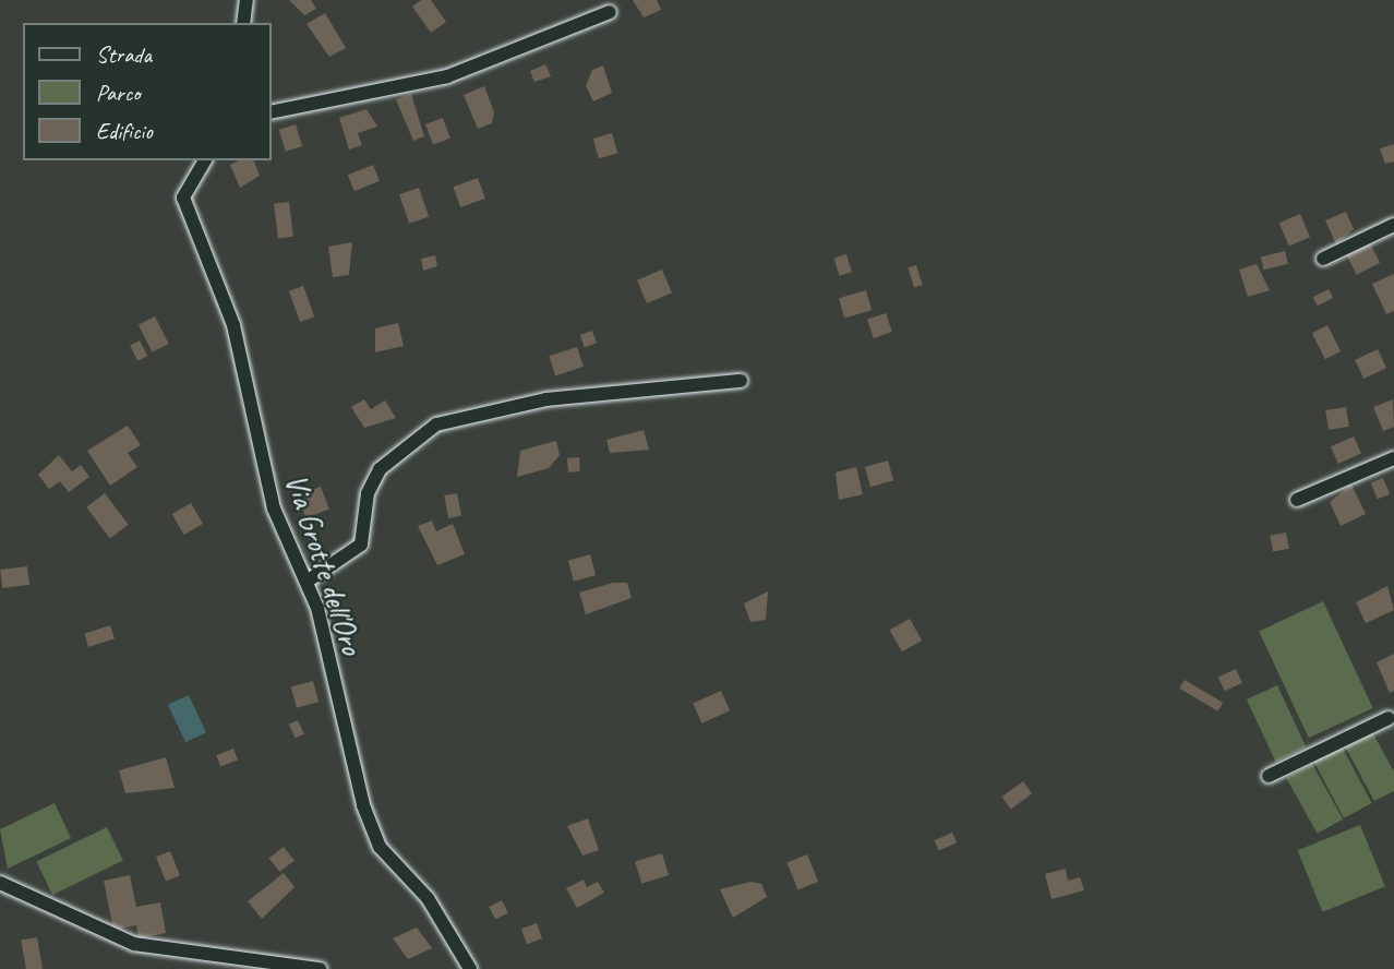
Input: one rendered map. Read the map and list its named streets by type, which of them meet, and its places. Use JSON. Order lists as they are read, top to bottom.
{
  "streets": {
    "street": ["Via Grotte dell'Oro"]
  },
  "legend": ["Strada", "Parco", "Edificio"]
}
